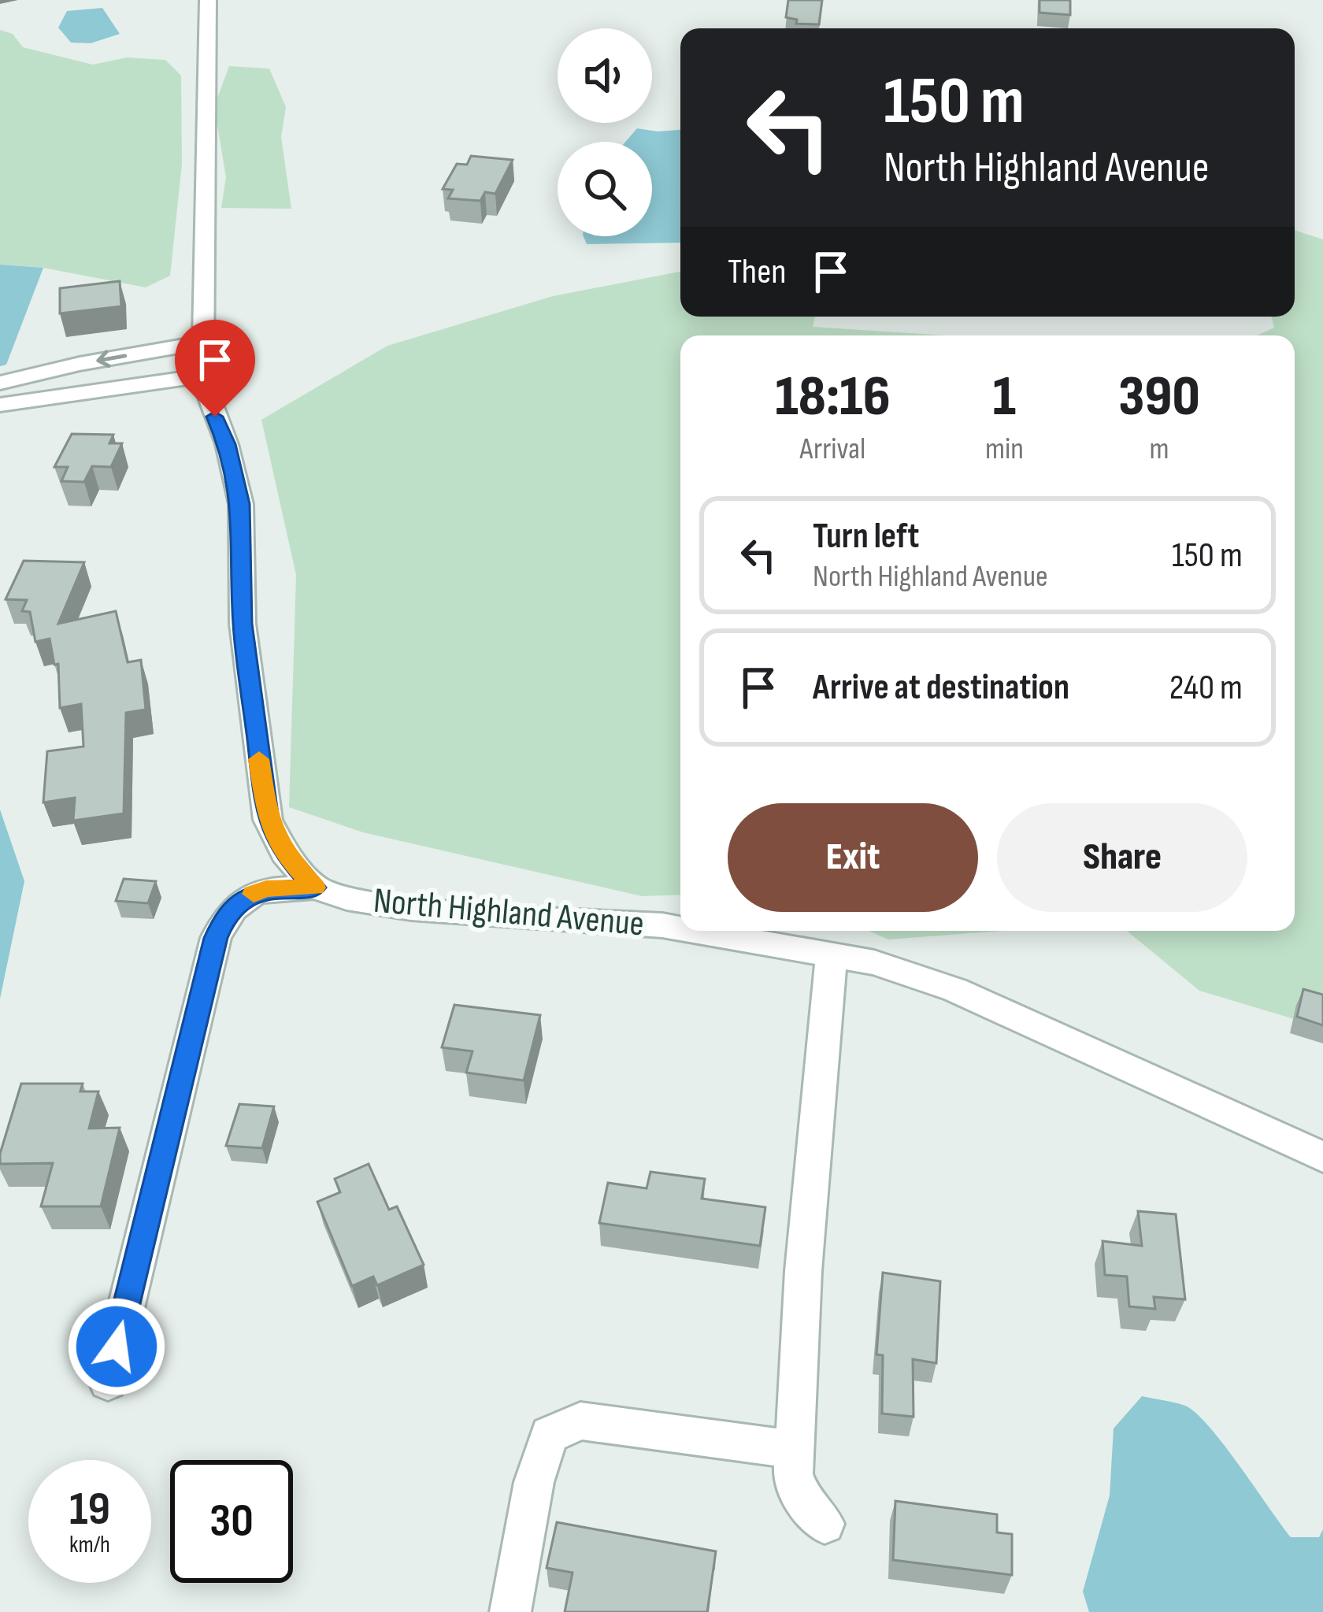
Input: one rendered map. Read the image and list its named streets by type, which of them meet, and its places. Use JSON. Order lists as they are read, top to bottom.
{
  "streets": {
    "street": ["North Highland Avenue"]
  },
  "page": {
    "turn": ["150 m", "North Highland Avenue"],
    "then": "Then",
    "eta": [
      "18:16",
      "Arrival",
      "1",
      "min",
      "390",
      "m"
    ],
    "list": [
      {
        "name": "Turn left",
        "note": "North Highland Avenue",
        "value": "150 m"
      },
      {
        "name": "Arrive at destination",
        "value": "240 m"
      }
    ],
    "buttons": ["Exit", "Share"],
    "speed": "19 km/h",
    "limit": "30"
  }
}
